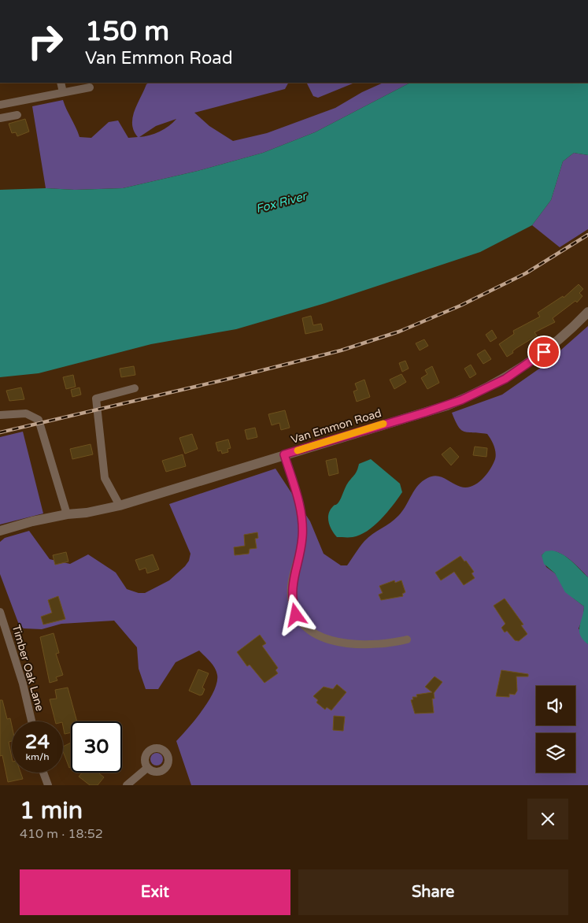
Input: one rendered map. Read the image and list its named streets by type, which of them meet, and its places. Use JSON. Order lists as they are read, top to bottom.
{
  "streets": {
    "street": ["Van Emmon Road", "Timber Oak Lane"]
  },
  "water": ["Fox River"],
  "page": {
    "turn": ["150 m", "Van Emmon Road"],
    "speed": "24 km/h",
    "limit": "30",
    "heading": ["1 min", "410 m · 18:52"],
    "buttons": ["Exit", "Share"]
  }
}
